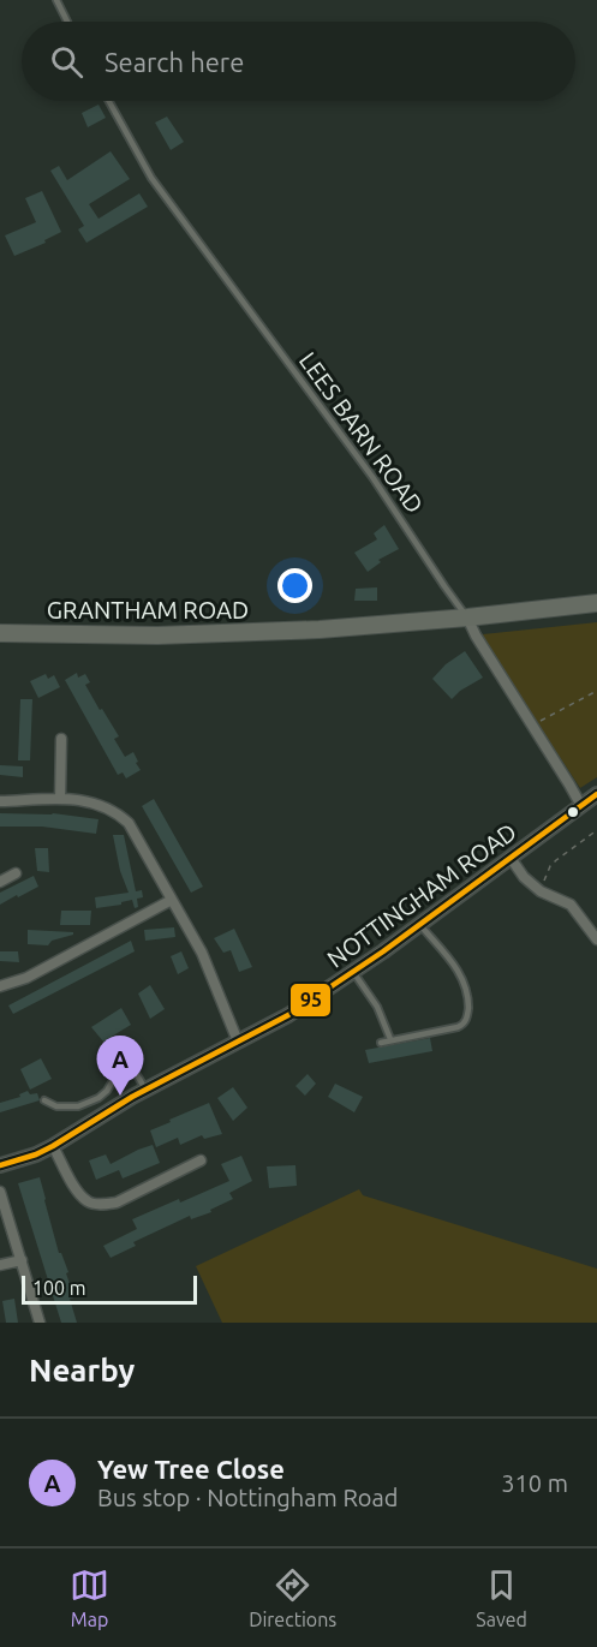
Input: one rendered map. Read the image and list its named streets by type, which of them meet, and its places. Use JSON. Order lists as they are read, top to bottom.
{
  "streets": {
    "highway": ["GRANTHAM ROAD"],
    "street": ["LEES BARN ROAD", "NOTTINGHAM ROAD"]
  },
  "crossings": [
    ["LEES BARN ROAD", "GRANTHAM ROAD"],
    ["LEES BARN ROAD", "NOTTINGHAM ROAD"]
  ],
  "lines": ["transit line 95"],
  "scale_bar": "100 m",
  "page": {
    "search": "Search here",
    "pins": "A",
    "scale": "100 m",
    "heading": "Nearby",
    "list": [
      {
        "mark": "A",
        "name": "Yew Tree Close",
        "note": "Bus stop · Nottingham Road",
        "value": "310 m"
      }
    ],
    "nav": ["Map", "Directions", "Saved"]
  }
}
